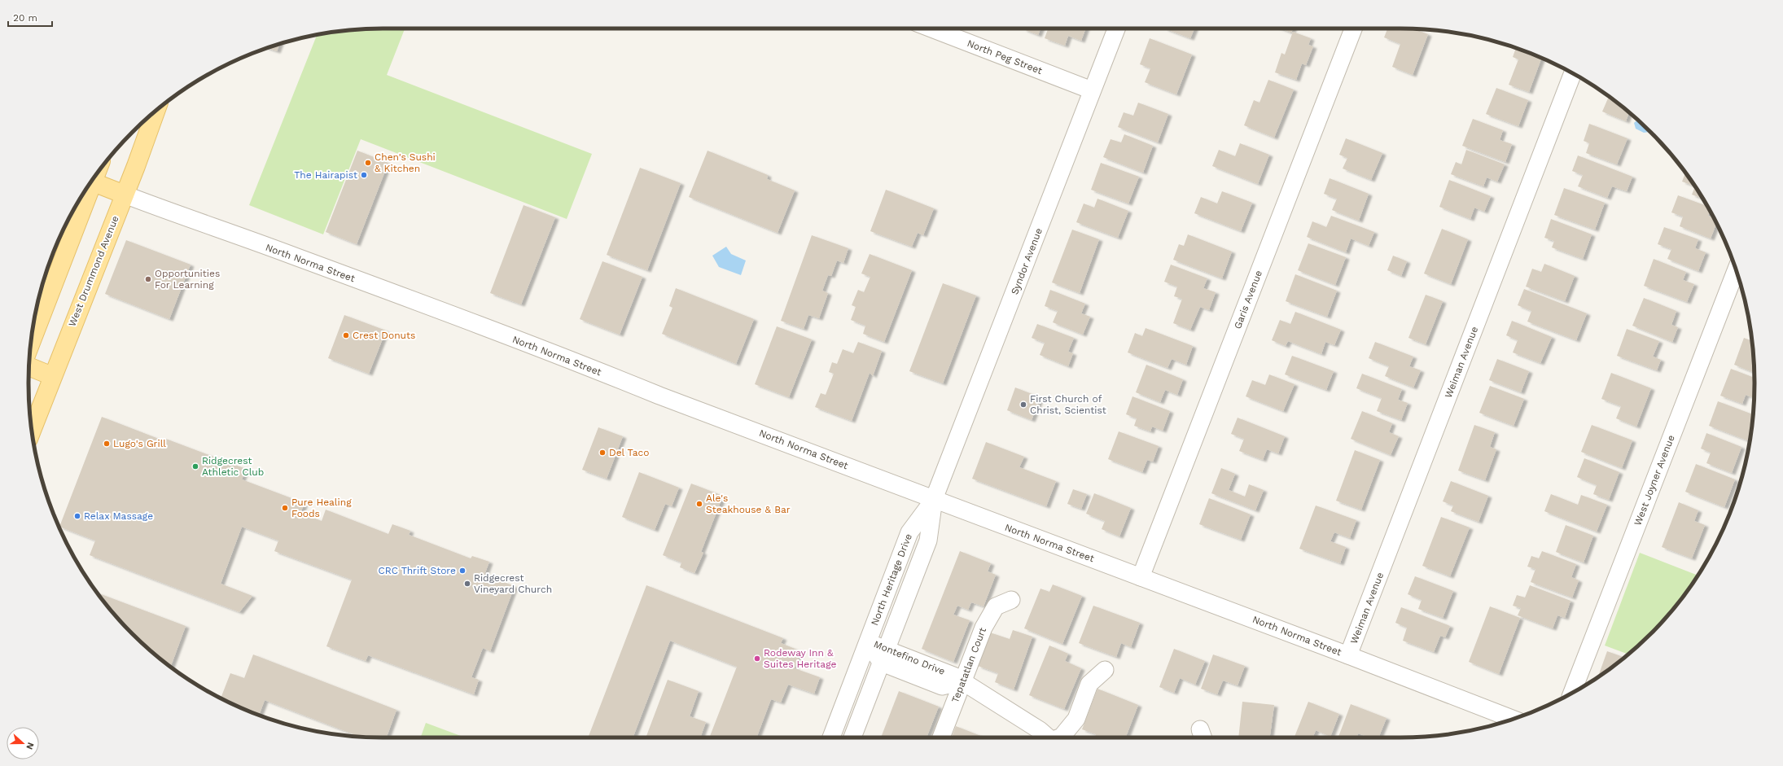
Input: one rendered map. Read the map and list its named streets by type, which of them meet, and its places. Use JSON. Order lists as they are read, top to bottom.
{
  "streets": {
    "main road": ["North Norma Street", "West Drummond Avenue"],
    "street": [
      "North Peg Street",
      "Syndor Avenue",
      "Garis Avenue",
      "Weiman Avenue",
      "West Joyner Avenue",
      "North Heritage Drive",
      "Montefino Drive",
      "Tepatatlan Court"
    ]
  },
  "crossings": [
    ["North Peg Street", "Syndor Avenue"],
    ["Syndor Avenue", "North Norma Street"],
    ["Syndor Avenue", "North Heritage Drive"],
    ["North Norma Street", "West Drummond Avenue"],
    ["North Norma Street", "Garis Avenue"],
    ["North Norma Street", "Weiman Avenue"],
    ["North Norma Street", "North Heritage Drive"],
    ["North Heritage Drive", "Montefino Drive"],
    ["Montefino Drive", "Tepatatlan Court"]
  ],
  "places": [
    "Chen's Sushi & Kitchen",
    "The Hairapist",
    "Opportunities For Learning",
    "Crest Donuts",
    "First Church of Christ, Scientist",
    "Lugo's Grill",
    "Del Taco",
    "Ridgecrest Athletic Club",
    "Ale's Steakhouse & Bar",
    "Pure Healing Foods",
    "Relax Massage",
    "CRC Thrift Store",
    "Ridgecrest Vineyard Church",
    "Rodeway Inn & Suites Heritage"
  ],
  "scale_bar": "20 m",
  "north": "right"
}
